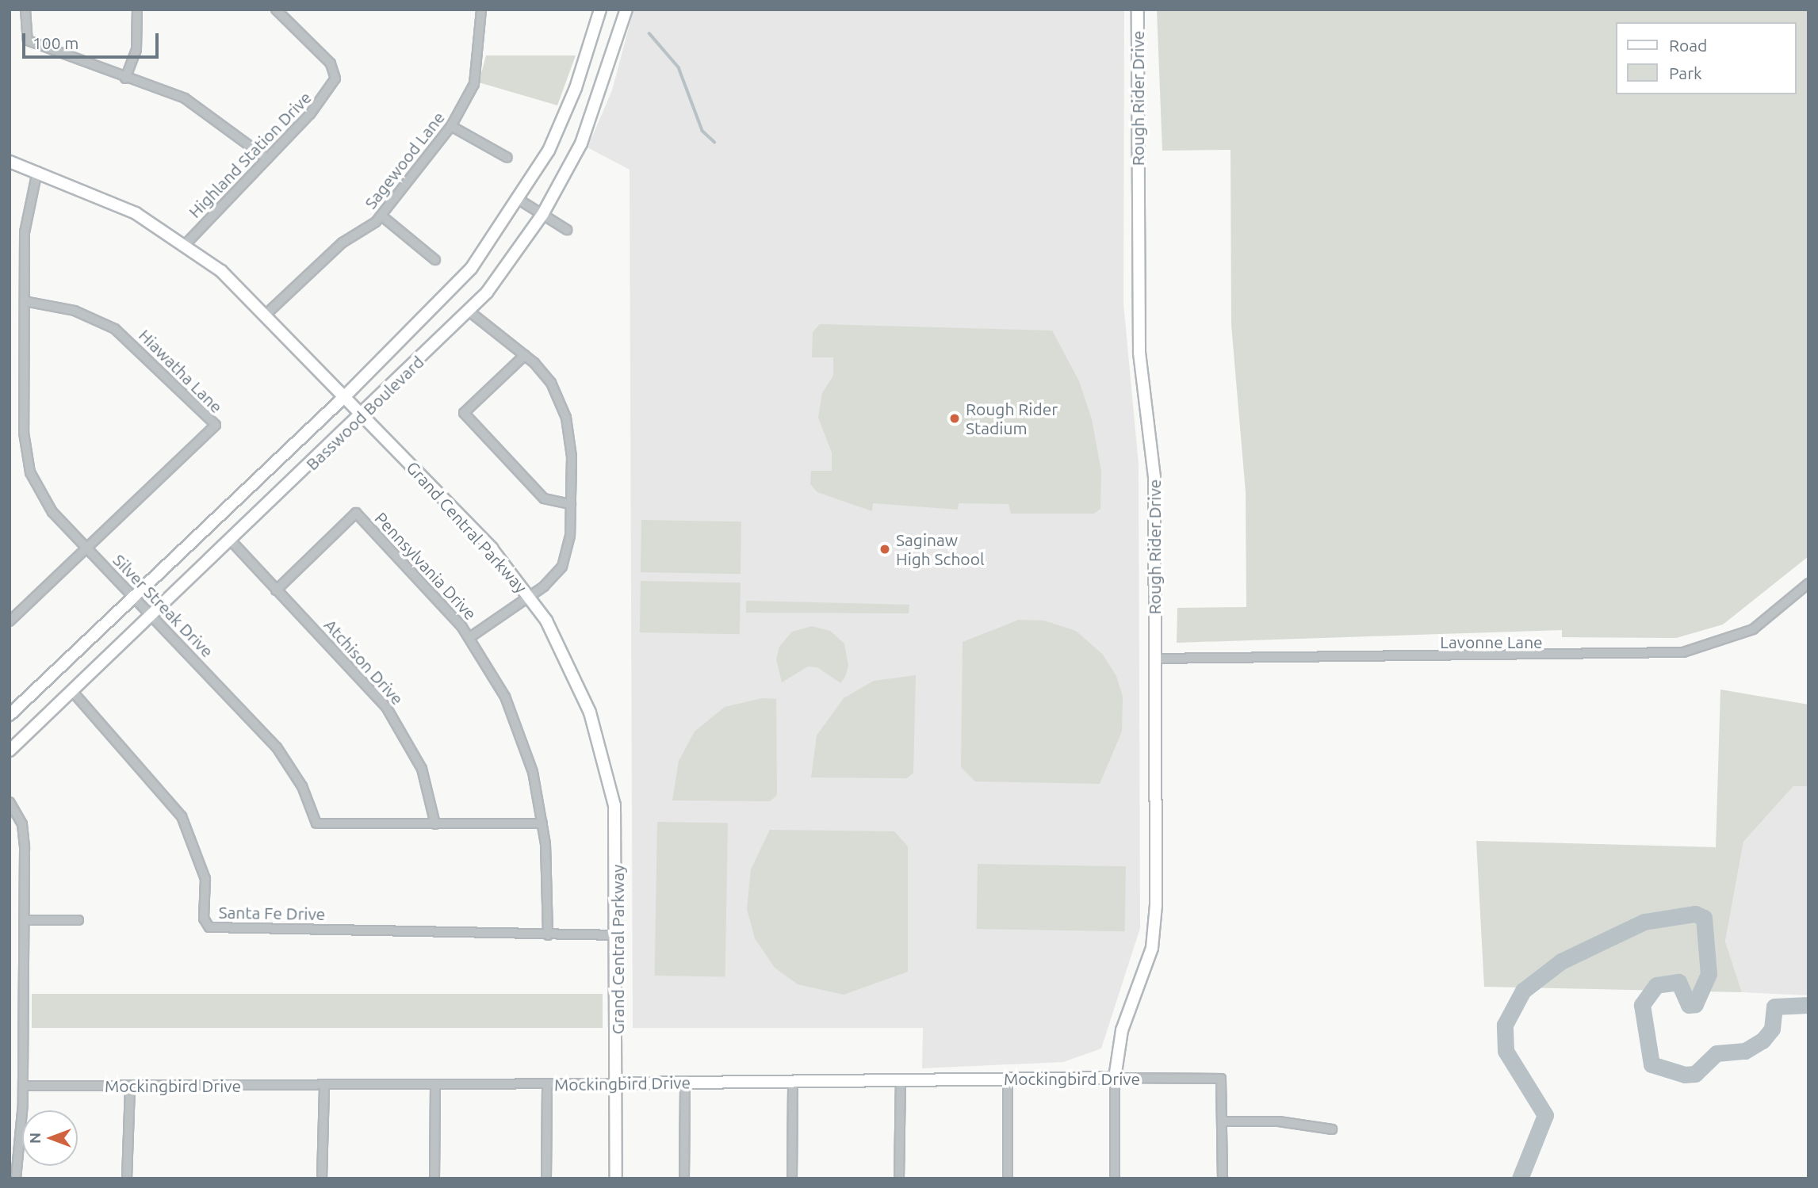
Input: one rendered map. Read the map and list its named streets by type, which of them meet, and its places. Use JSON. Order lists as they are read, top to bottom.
{
  "streets": {
    "street": [
      "Rough Rider Drive",
      "Highland Station Drive",
      "Sagewood Lane",
      "Hiawatha Lane",
      "Basswood Boulevard",
      "Grand Central Parkway",
      "Pennsylvania Drive",
      "Silver Streak Drive",
      "Lavonne Lane",
      "Atchison Drive",
      "Santa Fe Drive",
      "Mockingbird Drive"
    ]
  },
  "crossings": [
    ["Rough Rider Drive", "Lavonne Lane"],
    ["Rough Rider Drive", "Mockingbird Drive"],
    ["Highland Station Drive", "Grand Central Parkway"],
    ["Sagewood Lane", "Grand Central Parkway"],
    ["Hiawatha Lane", "Silver Streak Drive"],
    ["Basswood Boulevard", "Grand Central Parkway"],
    ["Basswood Boulevard", "Silver Streak Drive"],
    ["Basswood Boulevard", "Atchison Drive"],
    ["Basswood Boulevard", "Santa Fe Drive"],
    ["Grand Central Parkway", "Silver Streak Drive"],
    ["Grand Central Parkway", "Santa Fe Drive"],
    ["Grand Central Parkway", "Mockingbird Drive"],
    ["Pennsylvania Drive", "Silver Streak Drive"],
    ["Pennsylvania Drive", "Atchison Drive"],
    ["Pennsylvania Drive", "Santa Fe Drive"],
    ["Silver Streak Drive", "Atchison Drive"]
  ],
  "places": ["Rough Rider Stadium", "Saginaw High School"],
  "legend": ["Road", "Park"],
  "scale_bar": "100 m",
  "north": "left"
}
